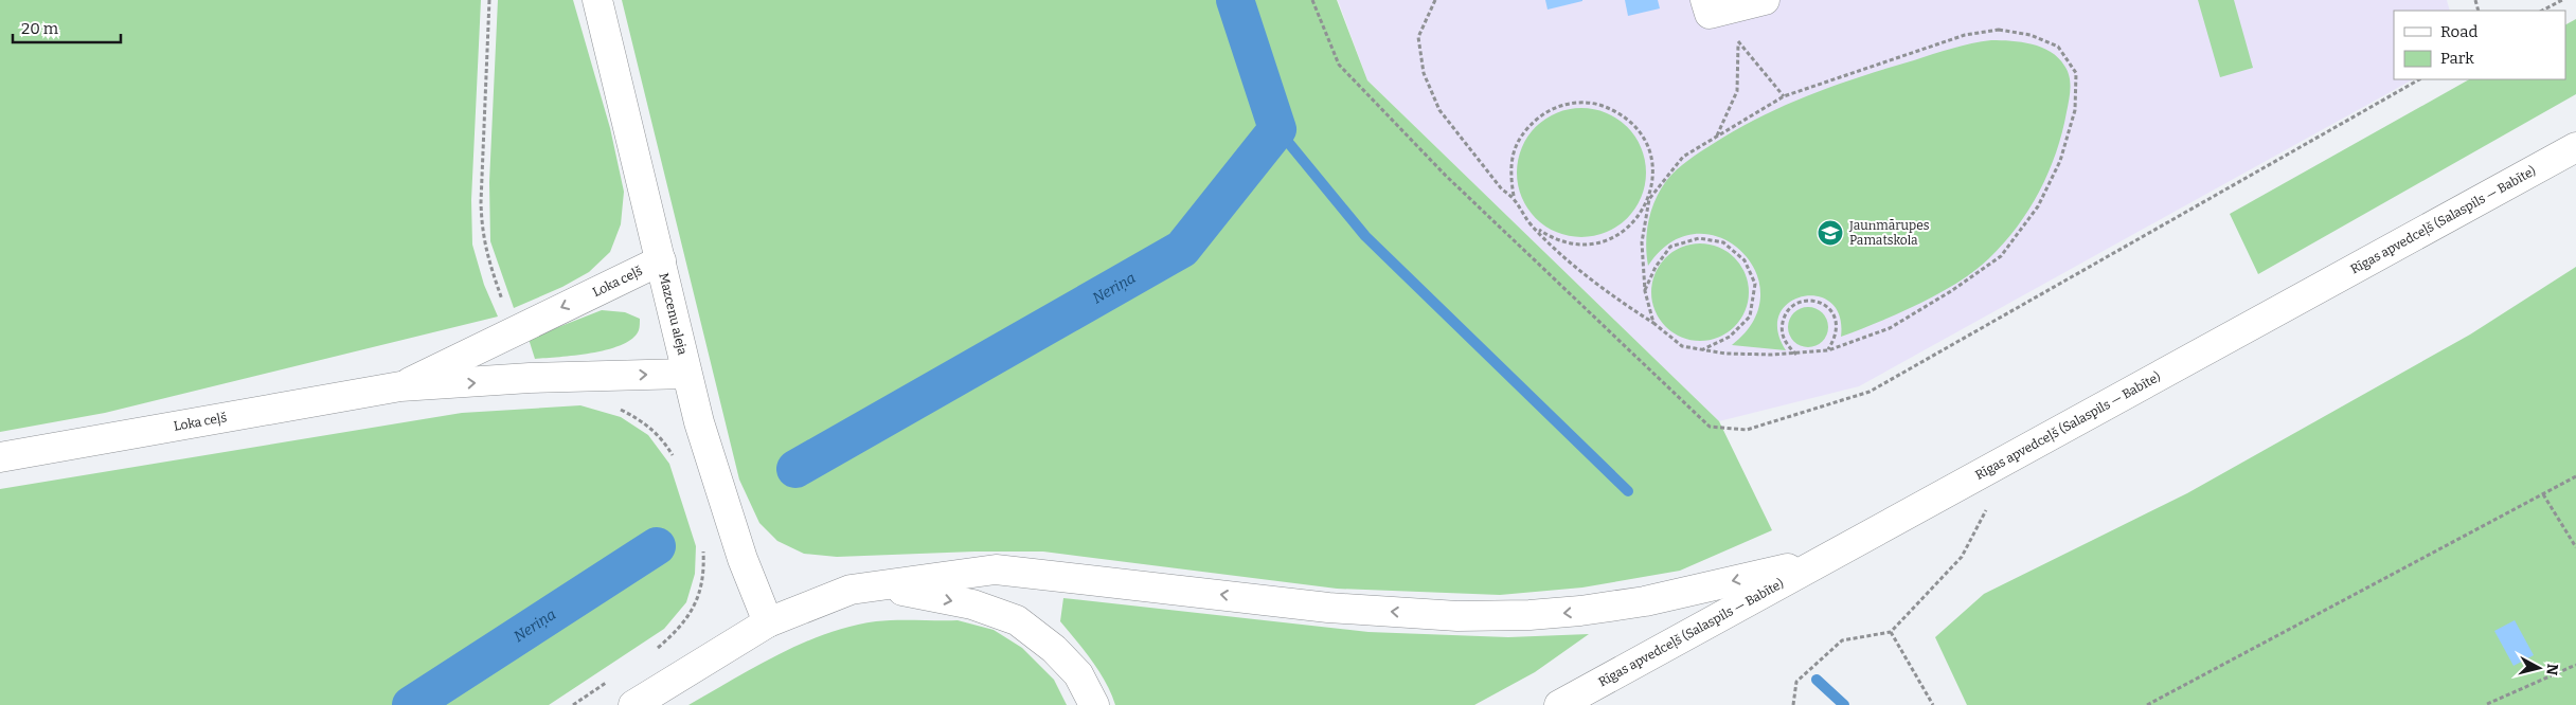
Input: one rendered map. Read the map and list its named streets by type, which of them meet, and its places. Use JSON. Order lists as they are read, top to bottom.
{
  "streets": {
    "main road": ["Rīgas apvedceļš (Salaspils — Babīte)", "Loka ceļš", "Mazcenu aleja"]
  },
  "crossings": [
    ["Loka ceļš", "Mazcenu aleja"]
  ],
  "water": ["Neriņa"],
  "places": {
    "school or university": ["Jaunmārupes Pamatskola"]
  },
  "legend": ["Road", "Park"],
  "scale_bar": "20 m",
  "north": "right"
}
